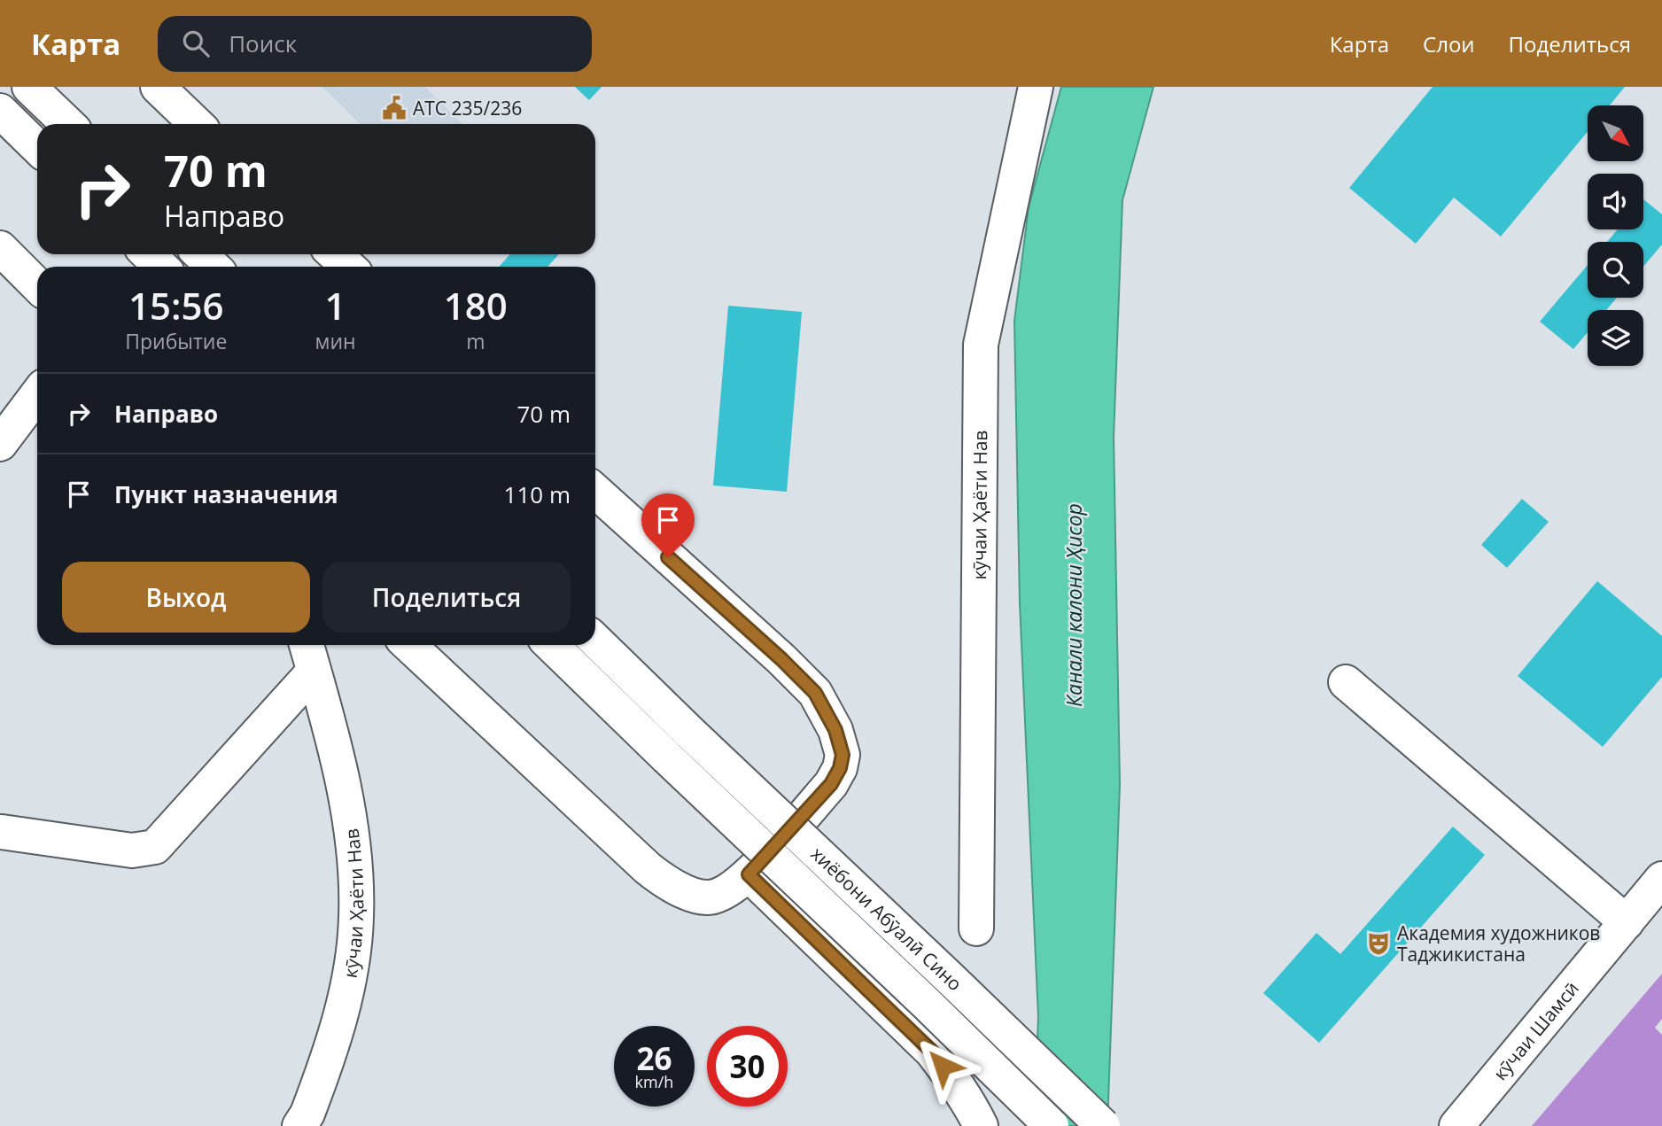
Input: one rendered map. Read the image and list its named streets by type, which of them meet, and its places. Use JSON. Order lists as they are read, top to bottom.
{
  "streets": {
    "street": ["кӯчаи Ҳаёти Нав", "хиёбони Абӯалӣ Сино", "кӯчаи Шамсӣ"]
  },
  "water": ["Канали калони Ҳисор"],
  "places": {
    "public building": ["АТС 235/236"],
    "theatre": ["Академия художников Таджикистана"]
  },
  "north": "bottom right",
  "page": {
    "header": "Карта",
    "search": "Поиск",
    "nav": ["Карта", "Слои", "Поделиться"],
    "turn": ["70 m", "Направо"],
    "eta": [
      "15:56",
      "Прибытие",
      "1",
      "мин",
      "180",
      "m"
    ],
    "list": [
      {
        "name": "Направо",
        "value": "70 m"
      },
      {
        "name": "Пункт назначения",
        "value": "110 m"
      }
    ],
    "buttons": ["Выход", "Поделиться"],
    "speed": "26 km/h",
    "limit": "30"
  }
}
